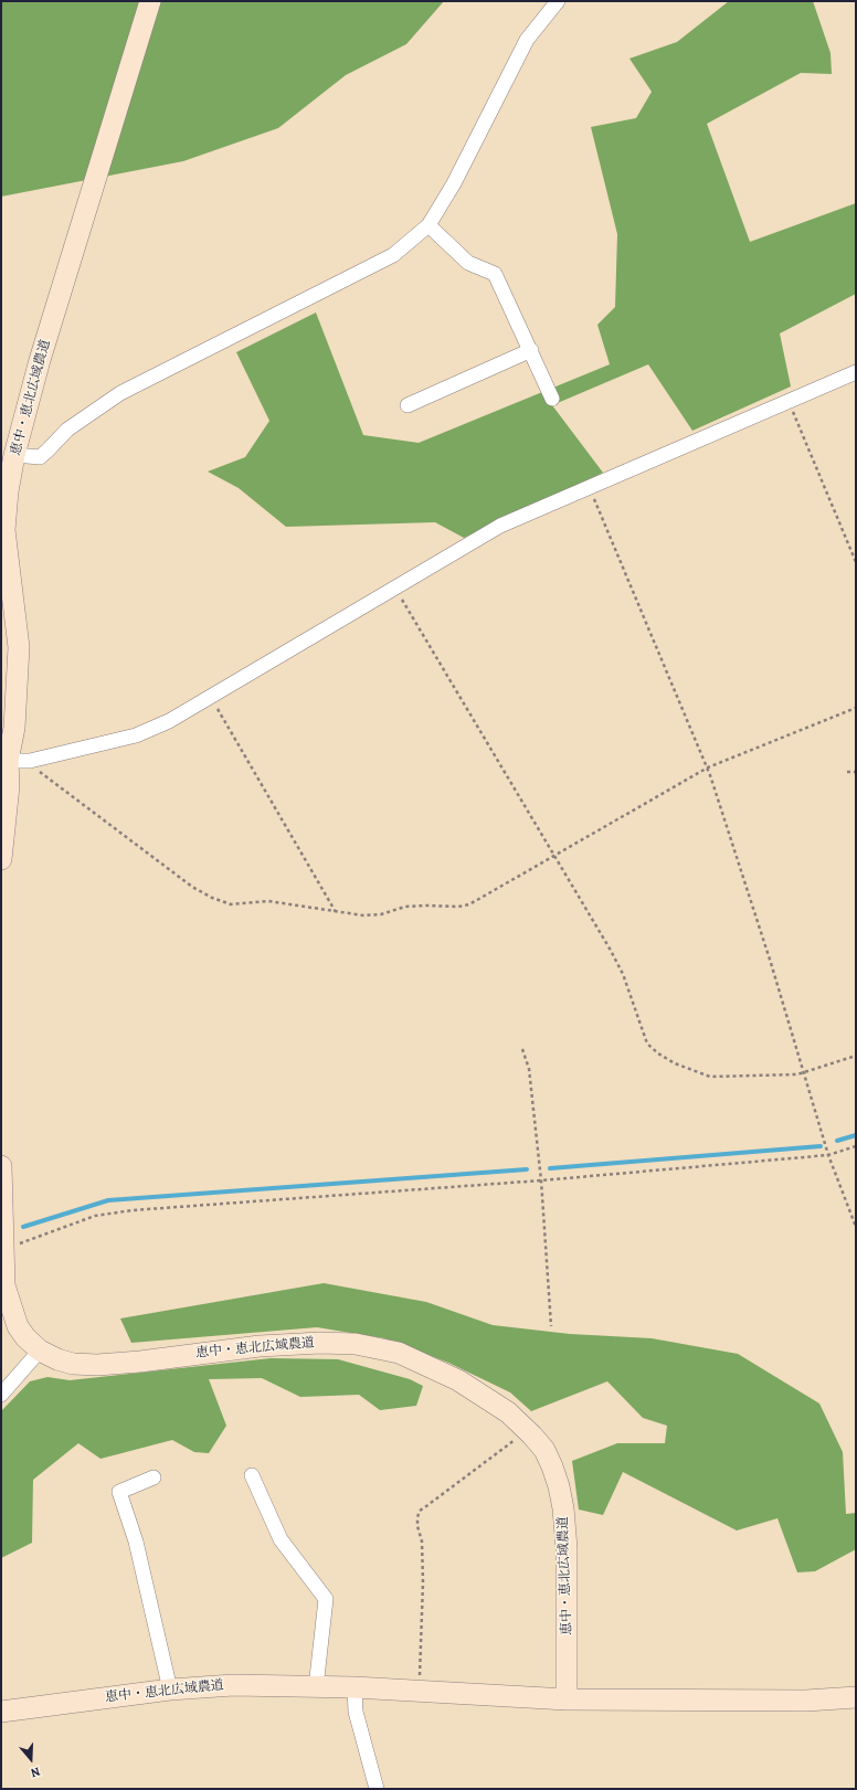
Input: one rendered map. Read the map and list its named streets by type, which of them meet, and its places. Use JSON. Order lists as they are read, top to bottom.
{
  "streets": {
    "street": ["恵中・恵北広域農道"]
  },
  "north": "bottom"
}
